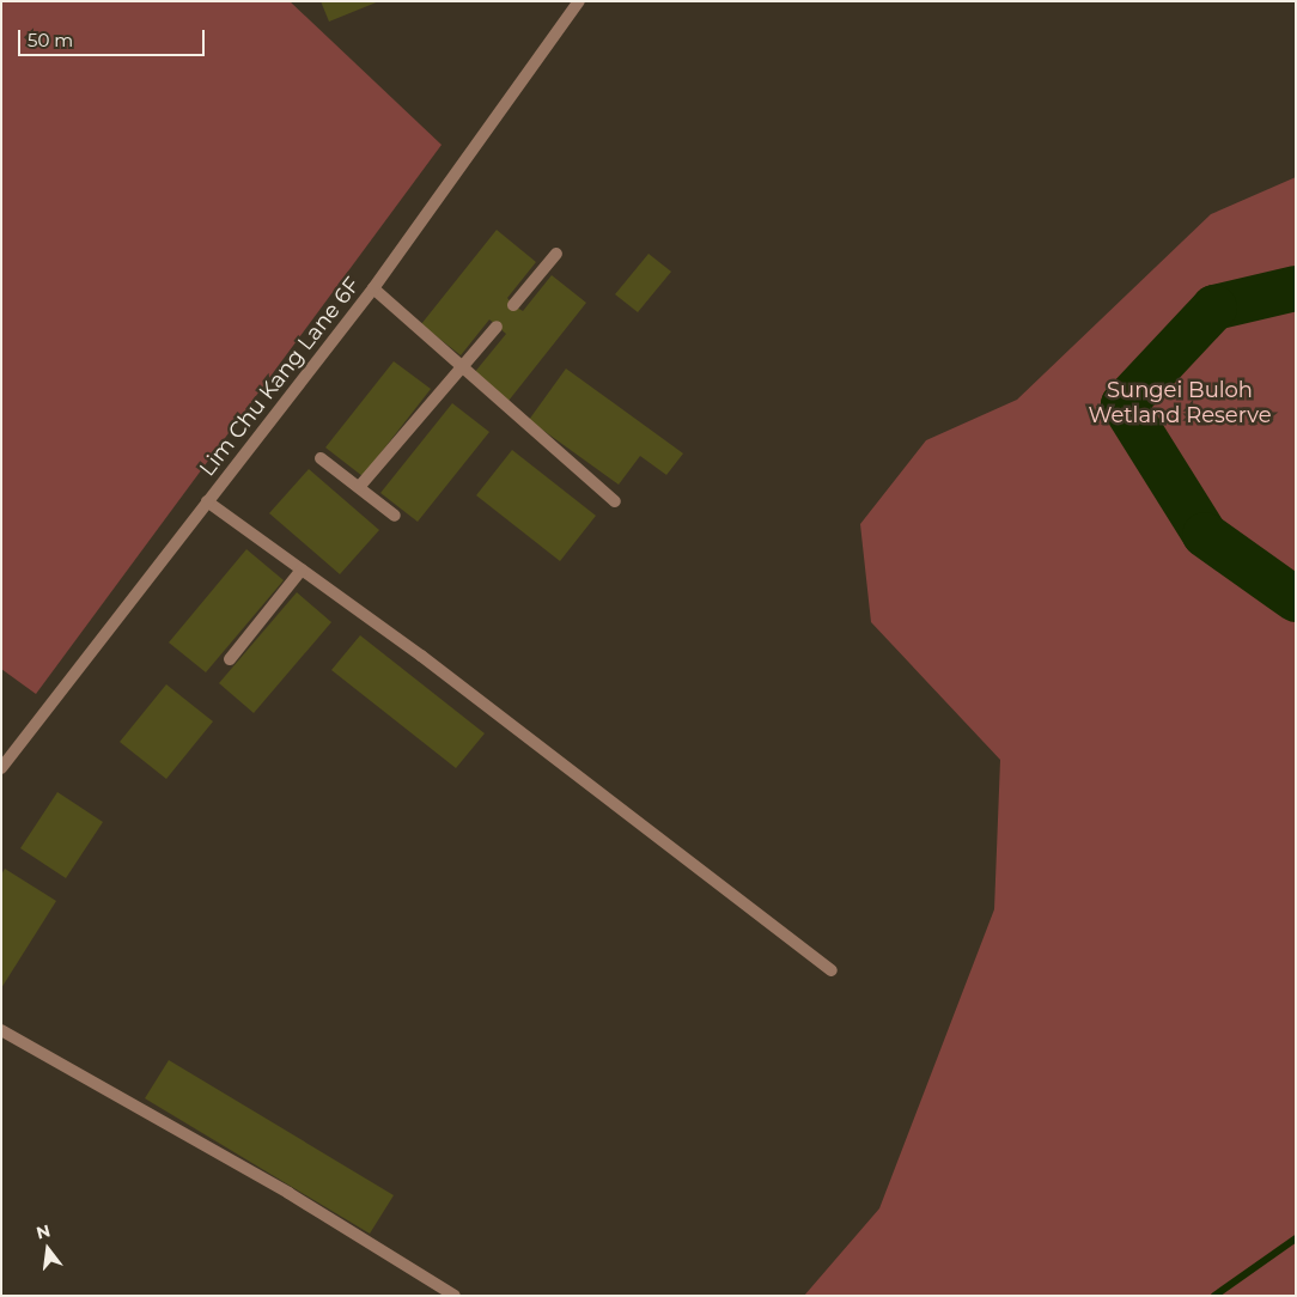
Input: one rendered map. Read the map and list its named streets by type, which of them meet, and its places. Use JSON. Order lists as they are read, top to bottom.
{
  "streets": {
    "street": ["Lim Chu Kang Lane 6F"]
  },
  "parks": ["Sungei Buloh Wetland Reserve"],
  "scale_bar": "50 m",
  "north": "top"
}
